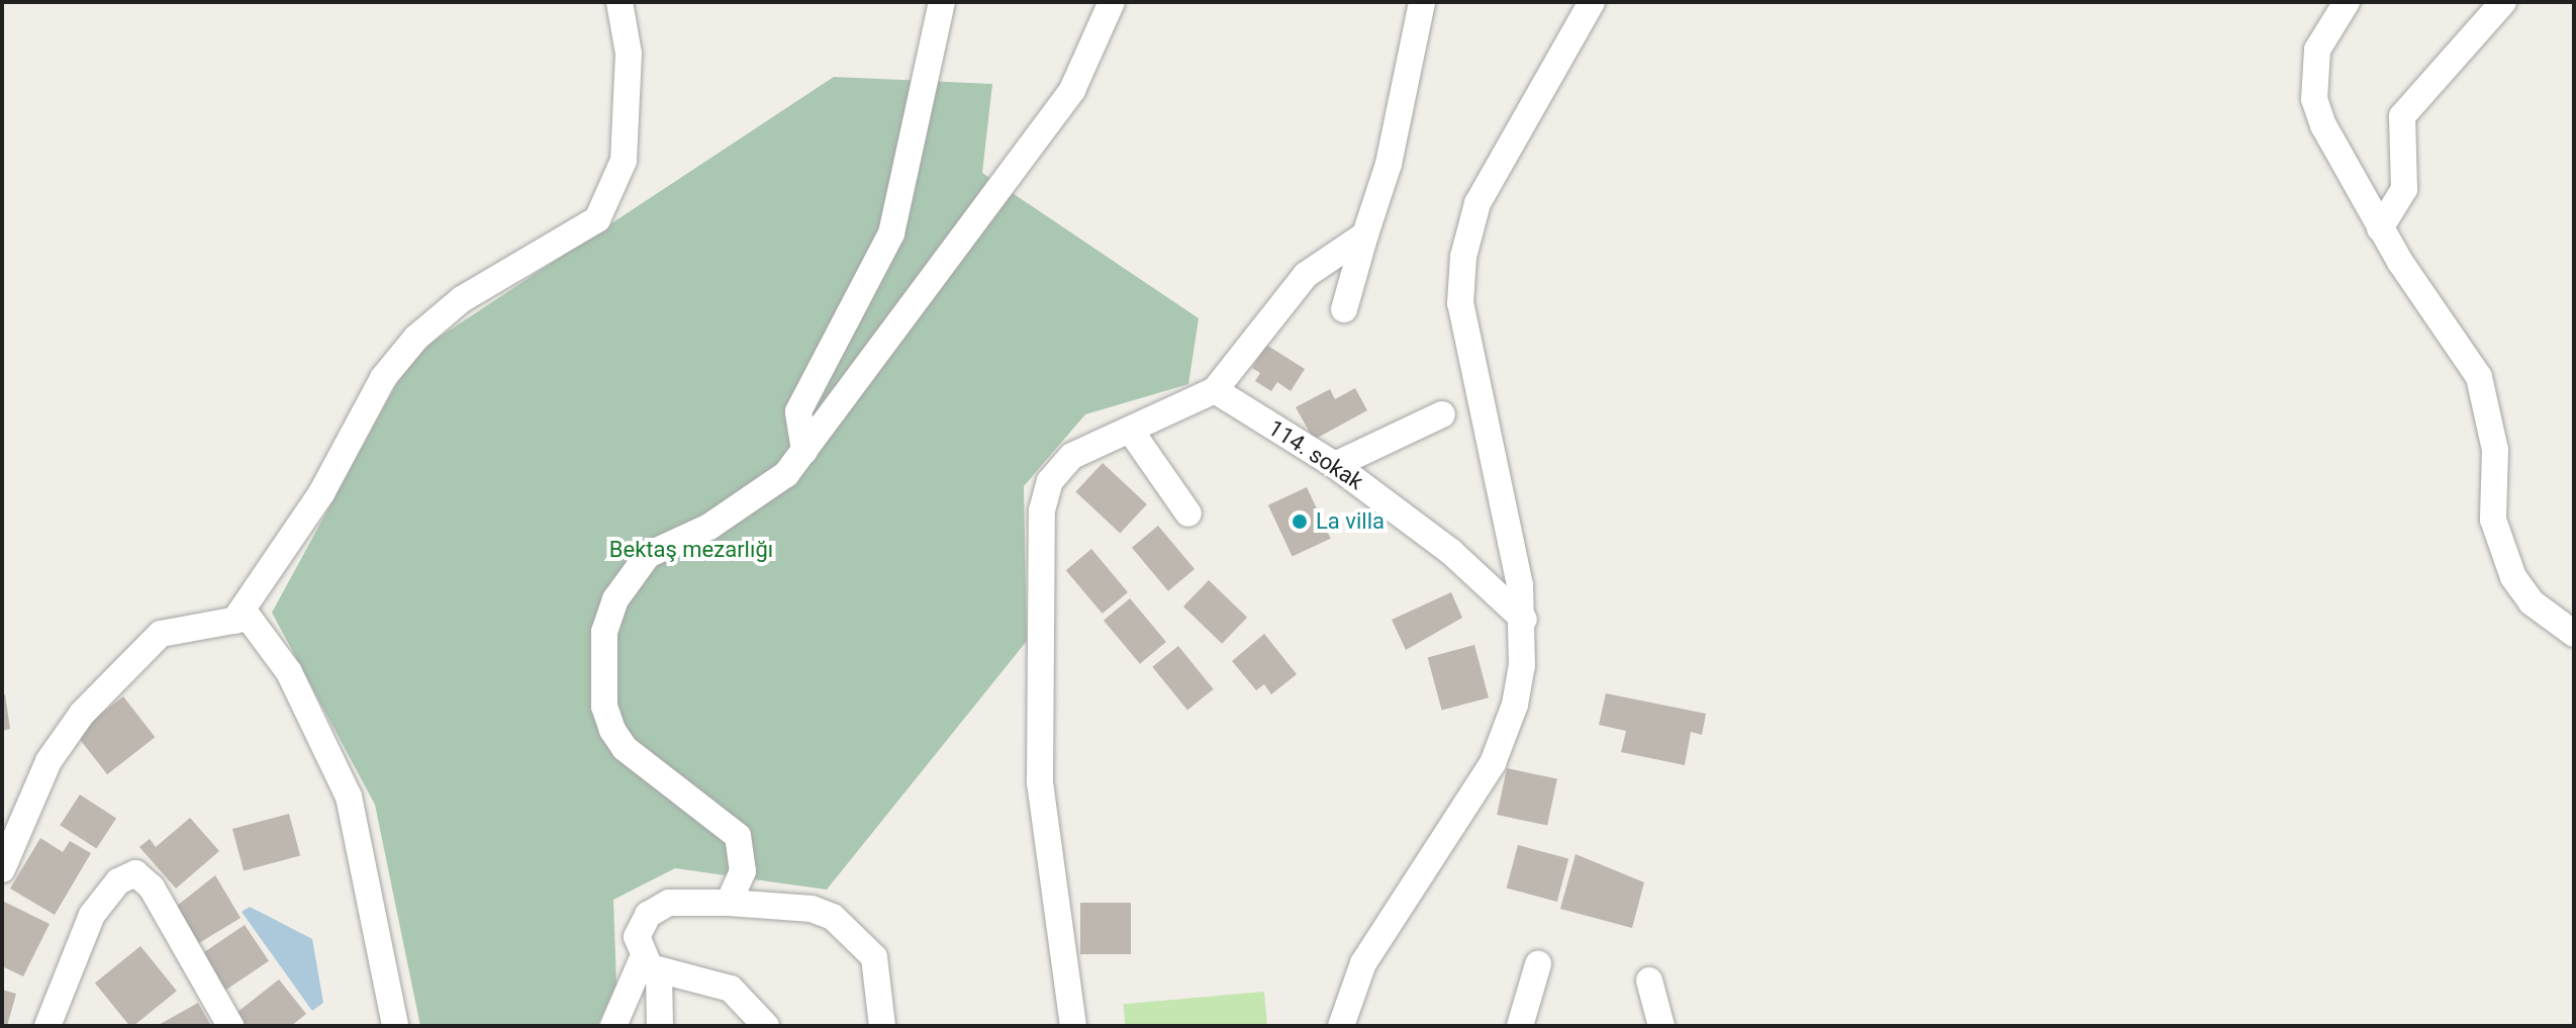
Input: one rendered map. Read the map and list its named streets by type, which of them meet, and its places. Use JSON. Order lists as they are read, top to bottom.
{
  "streets": {
    "street": ["114. sokak"]
  },
  "parks": ["Bektaş mezarlığı"],
  "places": ["La villa"]
}
